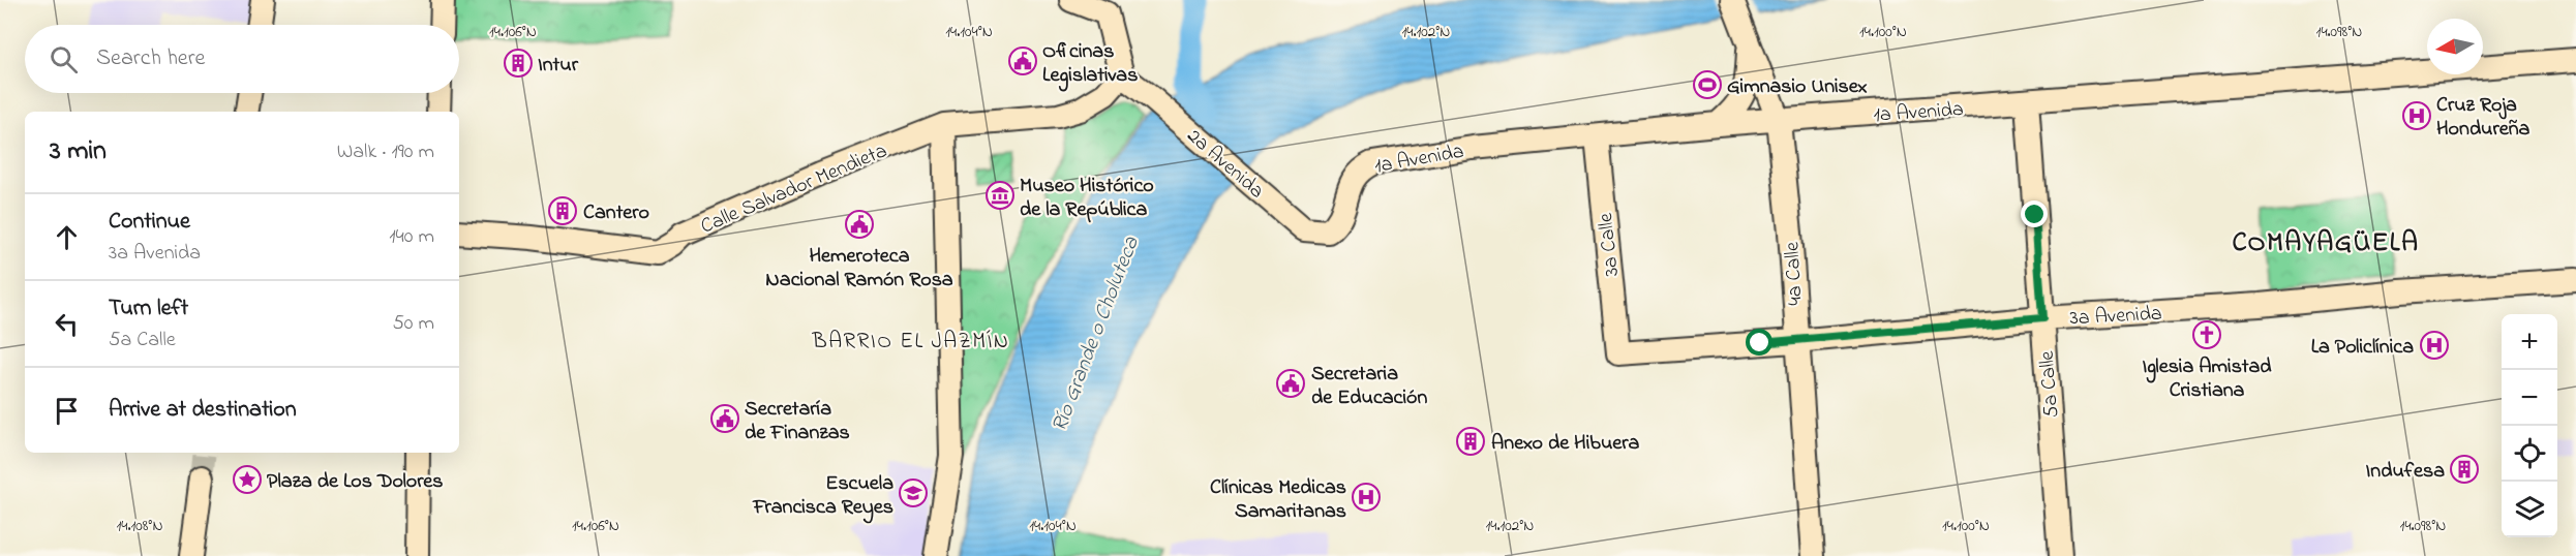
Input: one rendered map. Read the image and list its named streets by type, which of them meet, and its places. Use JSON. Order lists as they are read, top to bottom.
{
  "streets": {
    "street": [
      "1a Avenida",
      "2a Avenida",
      "Calle Salvador Mendieta",
      "3a Calle",
      "4a Calle",
      "3a Avenida",
      "5a Calle"
    ]
  },
  "crossings": [
    ["1a Avenida", "2a Avenida"],
    ["1a Avenida", "3a Calle"],
    ["1a Avenida", "4a Calle"],
    ["1a Avenida", "5a Calle"],
    ["2a Avenida", "Calle Salvador Mendieta"],
    ["3a Calle", "3a Avenida"],
    ["4a Calle", "3a Avenida"],
    ["3a Avenida", "5a Calle"]
  ],
  "districts": ["COMAYAGÜELA", "BARRIO EL JAZMÍN"],
  "water": ["Río Grande o Choluteca"],
  "places": {
    "public building": [
      "Oficinas Legislativas",
      "Hemeroteca Nacional Ramón Rosa",
      "Secretaria de Educación",
      "Secretaría de Finanzas"
    ],
    "building": [
      "Intur",
      "Cantero",
      "Anexo de Hibuera",
      "Indufesa"
    ],
    "sports": ["Gimnasio Unisex"],
    "hospital": ["Cruz Roja Hondureña", "La Policlínica", "Clínicas Medicas Samaritanas"],
    "museum": ["Museo Histórico de la República"],
    "church": ["Iglesia Amistad Cristiana"],
    "place": ["Plaza de Los Dolores"],
    "school or university": ["Escuela Francisca Reyes"]
  },
  "north": "left",
  "page": {
    "search": "Search here",
    "heading": ["3 min", "Walk · 190 m"],
    "list": [
      ["Continue", "3a Avenida", "140 m"],
      ["Turn left", "5a Calle", "50 m"],
      "Arrive at destination"
    ],
    "map_buttons": ["+", "−"]
  },
  "coordinates": [
    "14.102°N",
    "14.106°N",
    "14.104°N",
    "14.100°N",
    "14.098°N",
    "14.108°N"
  ]
}
